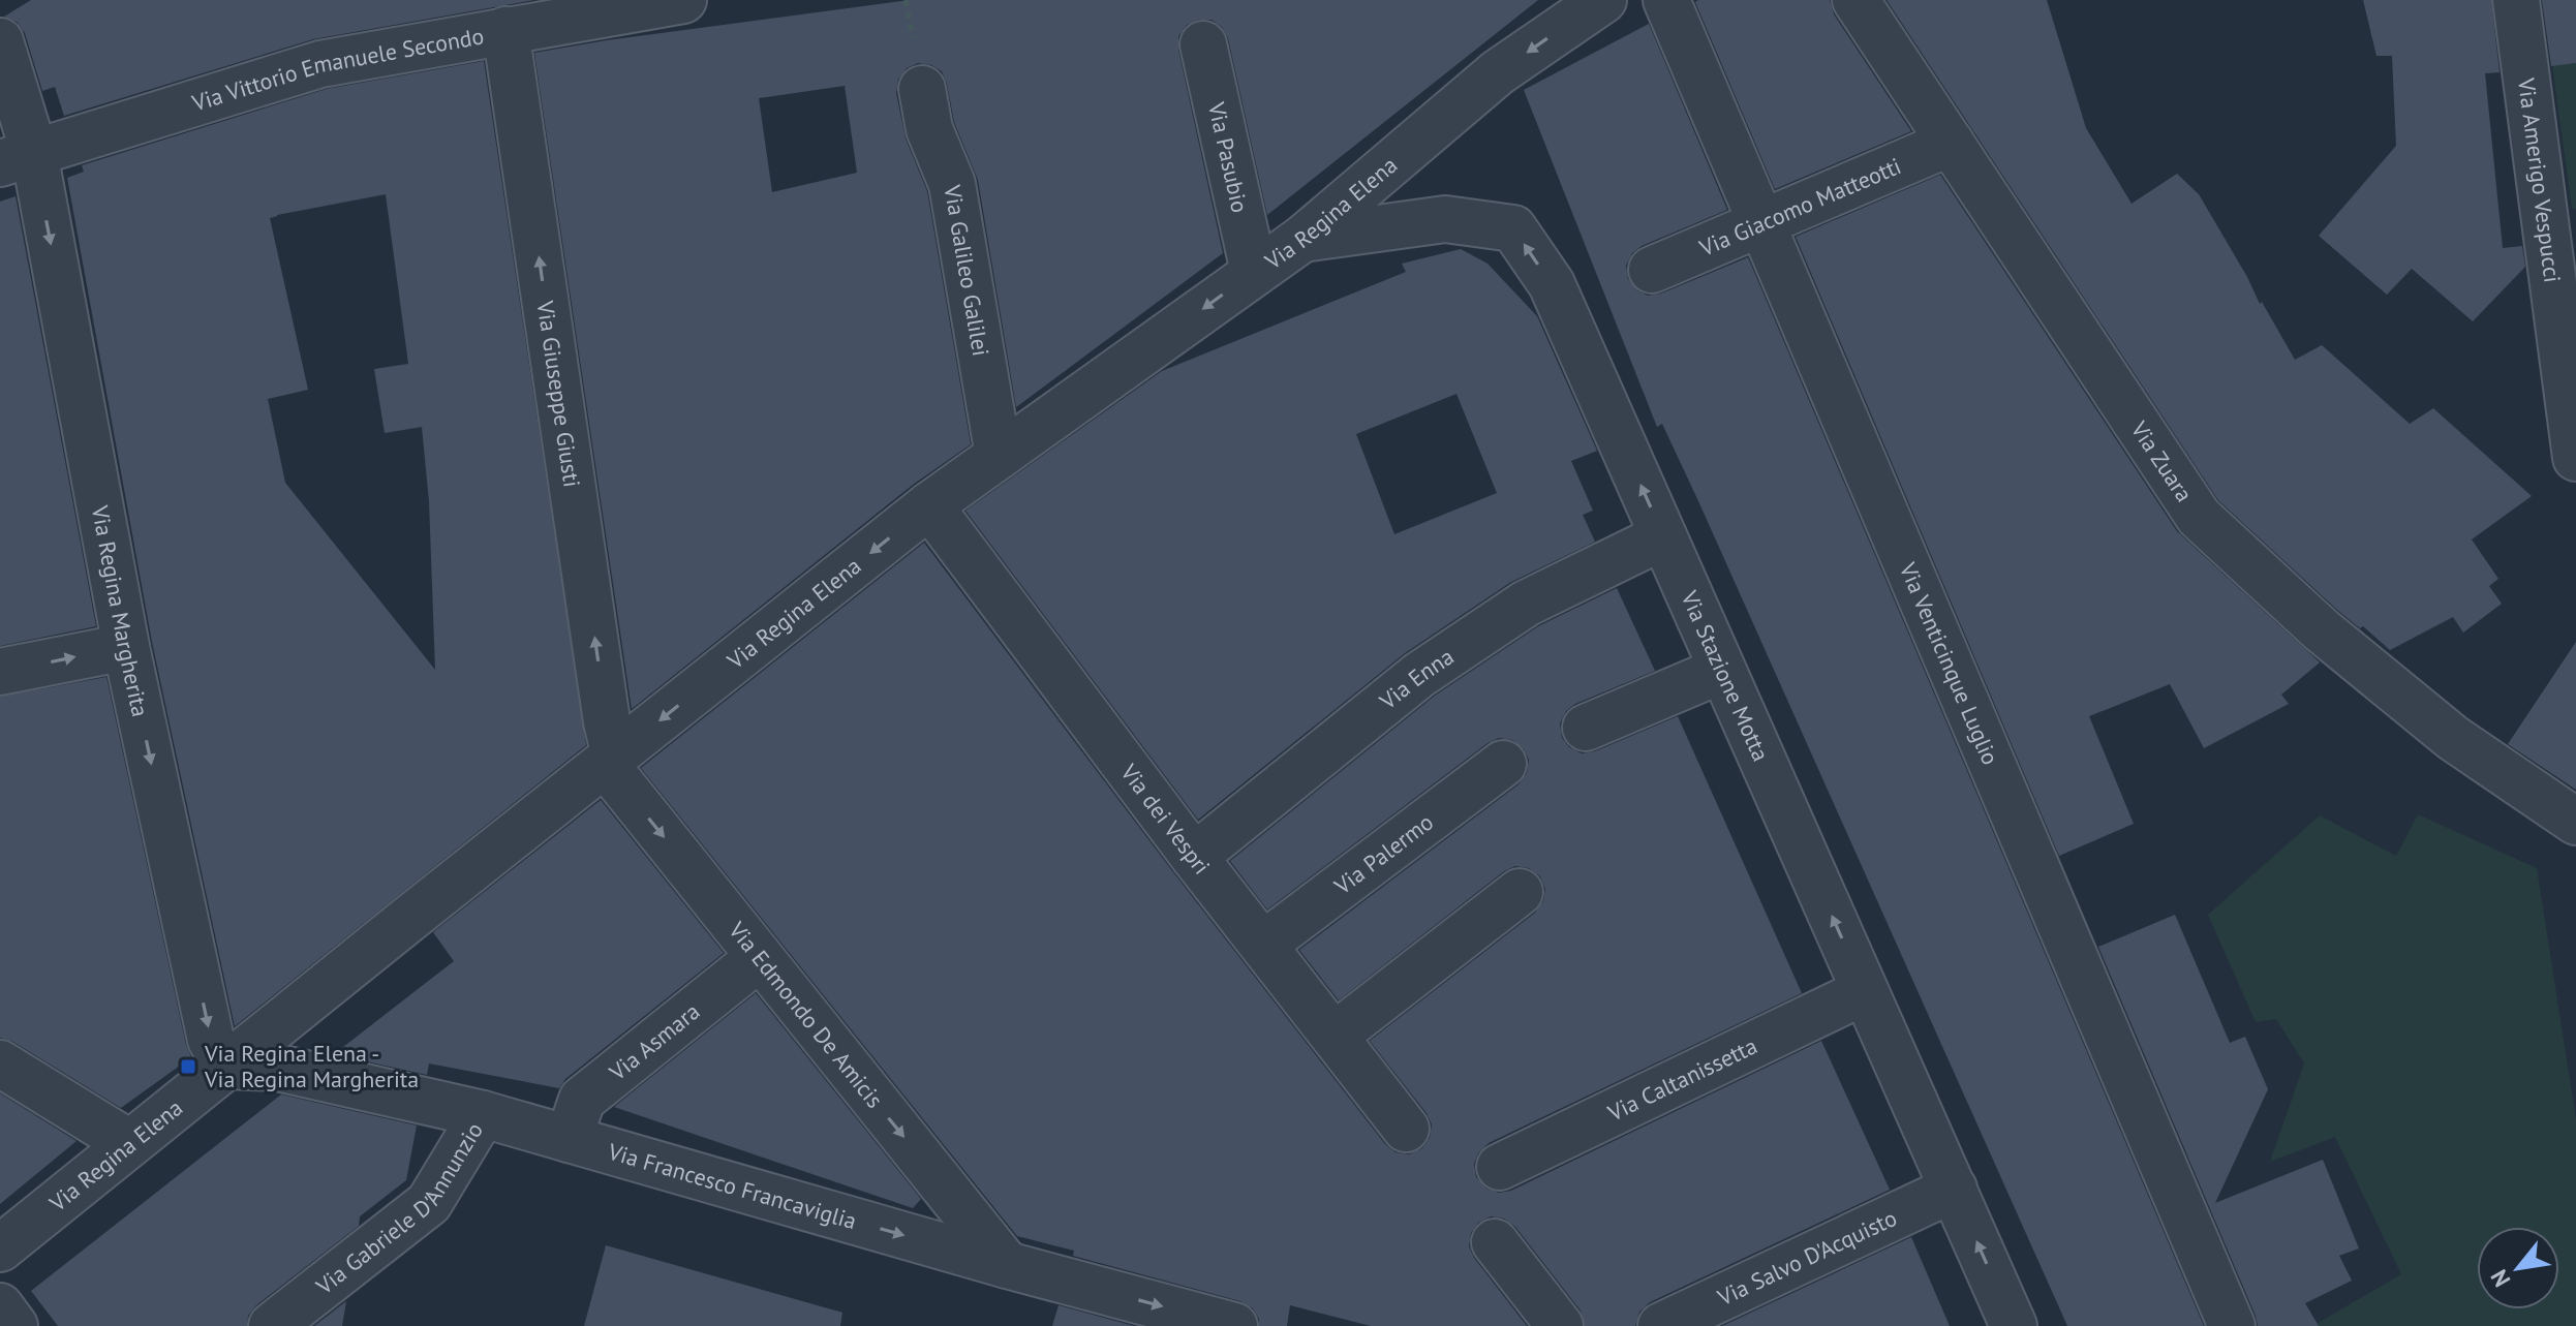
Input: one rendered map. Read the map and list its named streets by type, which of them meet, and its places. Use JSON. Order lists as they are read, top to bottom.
{
  "streets": {
    "street": [
      "Via Vittorio Emanuele Secondo",
      "Via Pasubio",
      "Via Amerigo Vespucci",
      "Via Giacomo Matteotti",
      "Via Regina Elena",
      "Via Galileo Galilei",
      "Via Giuseppe Giusti",
      "Via Zuara",
      "Via Regina Margherita",
      "Via Venticinque Luglio",
      "Via Stazione Motta",
      "Via Enna",
      "Via dei Vespri",
      "Via Palermo",
      "Via Edmondo De Amicis",
      "Via Asmara",
      "Via Caltanissetta",
      "Via Francesco Francaviglia",
      "Via Gabriele D'Annunzio",
      "Via Salvo D'Acquisto"
    ]
  },
  "crossings": [
    ["Via Vittorio Emanuele Secondo", "Via Giuseppe Giusti"],
    ["Via Vittorio Emanuele Secondo", "Via Regina Margherita"],
    ["Via Pasubio", "Via Regina Elena"],
    ["Via Giacomo Matteotti", "Via Zuara"],
    ["Via Giacomo Matteotti", "Via Venticinque Luglio"],
    ["Via Regina Elena", "Via Galileo Galilei"],
    ["Via Regina Elena", "Via Giuseppe Giusti"],
    ["Via Regina Elena", "Via Regina Margherita"],
    ["Via Regina Elena", "Via Stazione Motta"],
    ["Via Regina Elena", "Via dei Vespri"],
    ["Via Regina Elena", "Via Edmondo De Amicis"],
    ["Via Regina Elena", "Via Francesco Francaviglia"],
    ["Via Giuseppe Giusti", "Via Edmondo De Amicis"],
    ["Via Regina Margherita", "Via Francesco Francaviglia"],
    ["Via Stazione Motta", "Via Enna"],
    ["Via Stazione Motta", "Via Caltanissetta"],
    ["Via Stazione Motta", "Via Salvo D'Acquisto"],
    ["Via Enna", "Via dei Vespri"],
    ["Via dei Vespri", "Via Palermo"],
    ["Via Edmondo De Amicis", "Via Asmara"],
    ["Via Edmondo De Amicis", "Via Francesco Francaviglia"],
    ["Via Asmara", "Via Francesco Francaviglia"],
    ["Via Francesco Francaviglia", "Via Gabriele D'Annunzio"]
  ],
  "one_way": [
    "Via Regina Elena",
    "Via Giuseppe Giusti",
    "Via Regina Margherita",
    "Via Stazione Motta",
    "Via Edmondo De Amicis",
    "Via Francesco Francaviglia"
  ],
  "places": {
    "transit": ["Via Regina Elena - Via Regina Margherita"]
  },
  "north": "bottom left"
}
